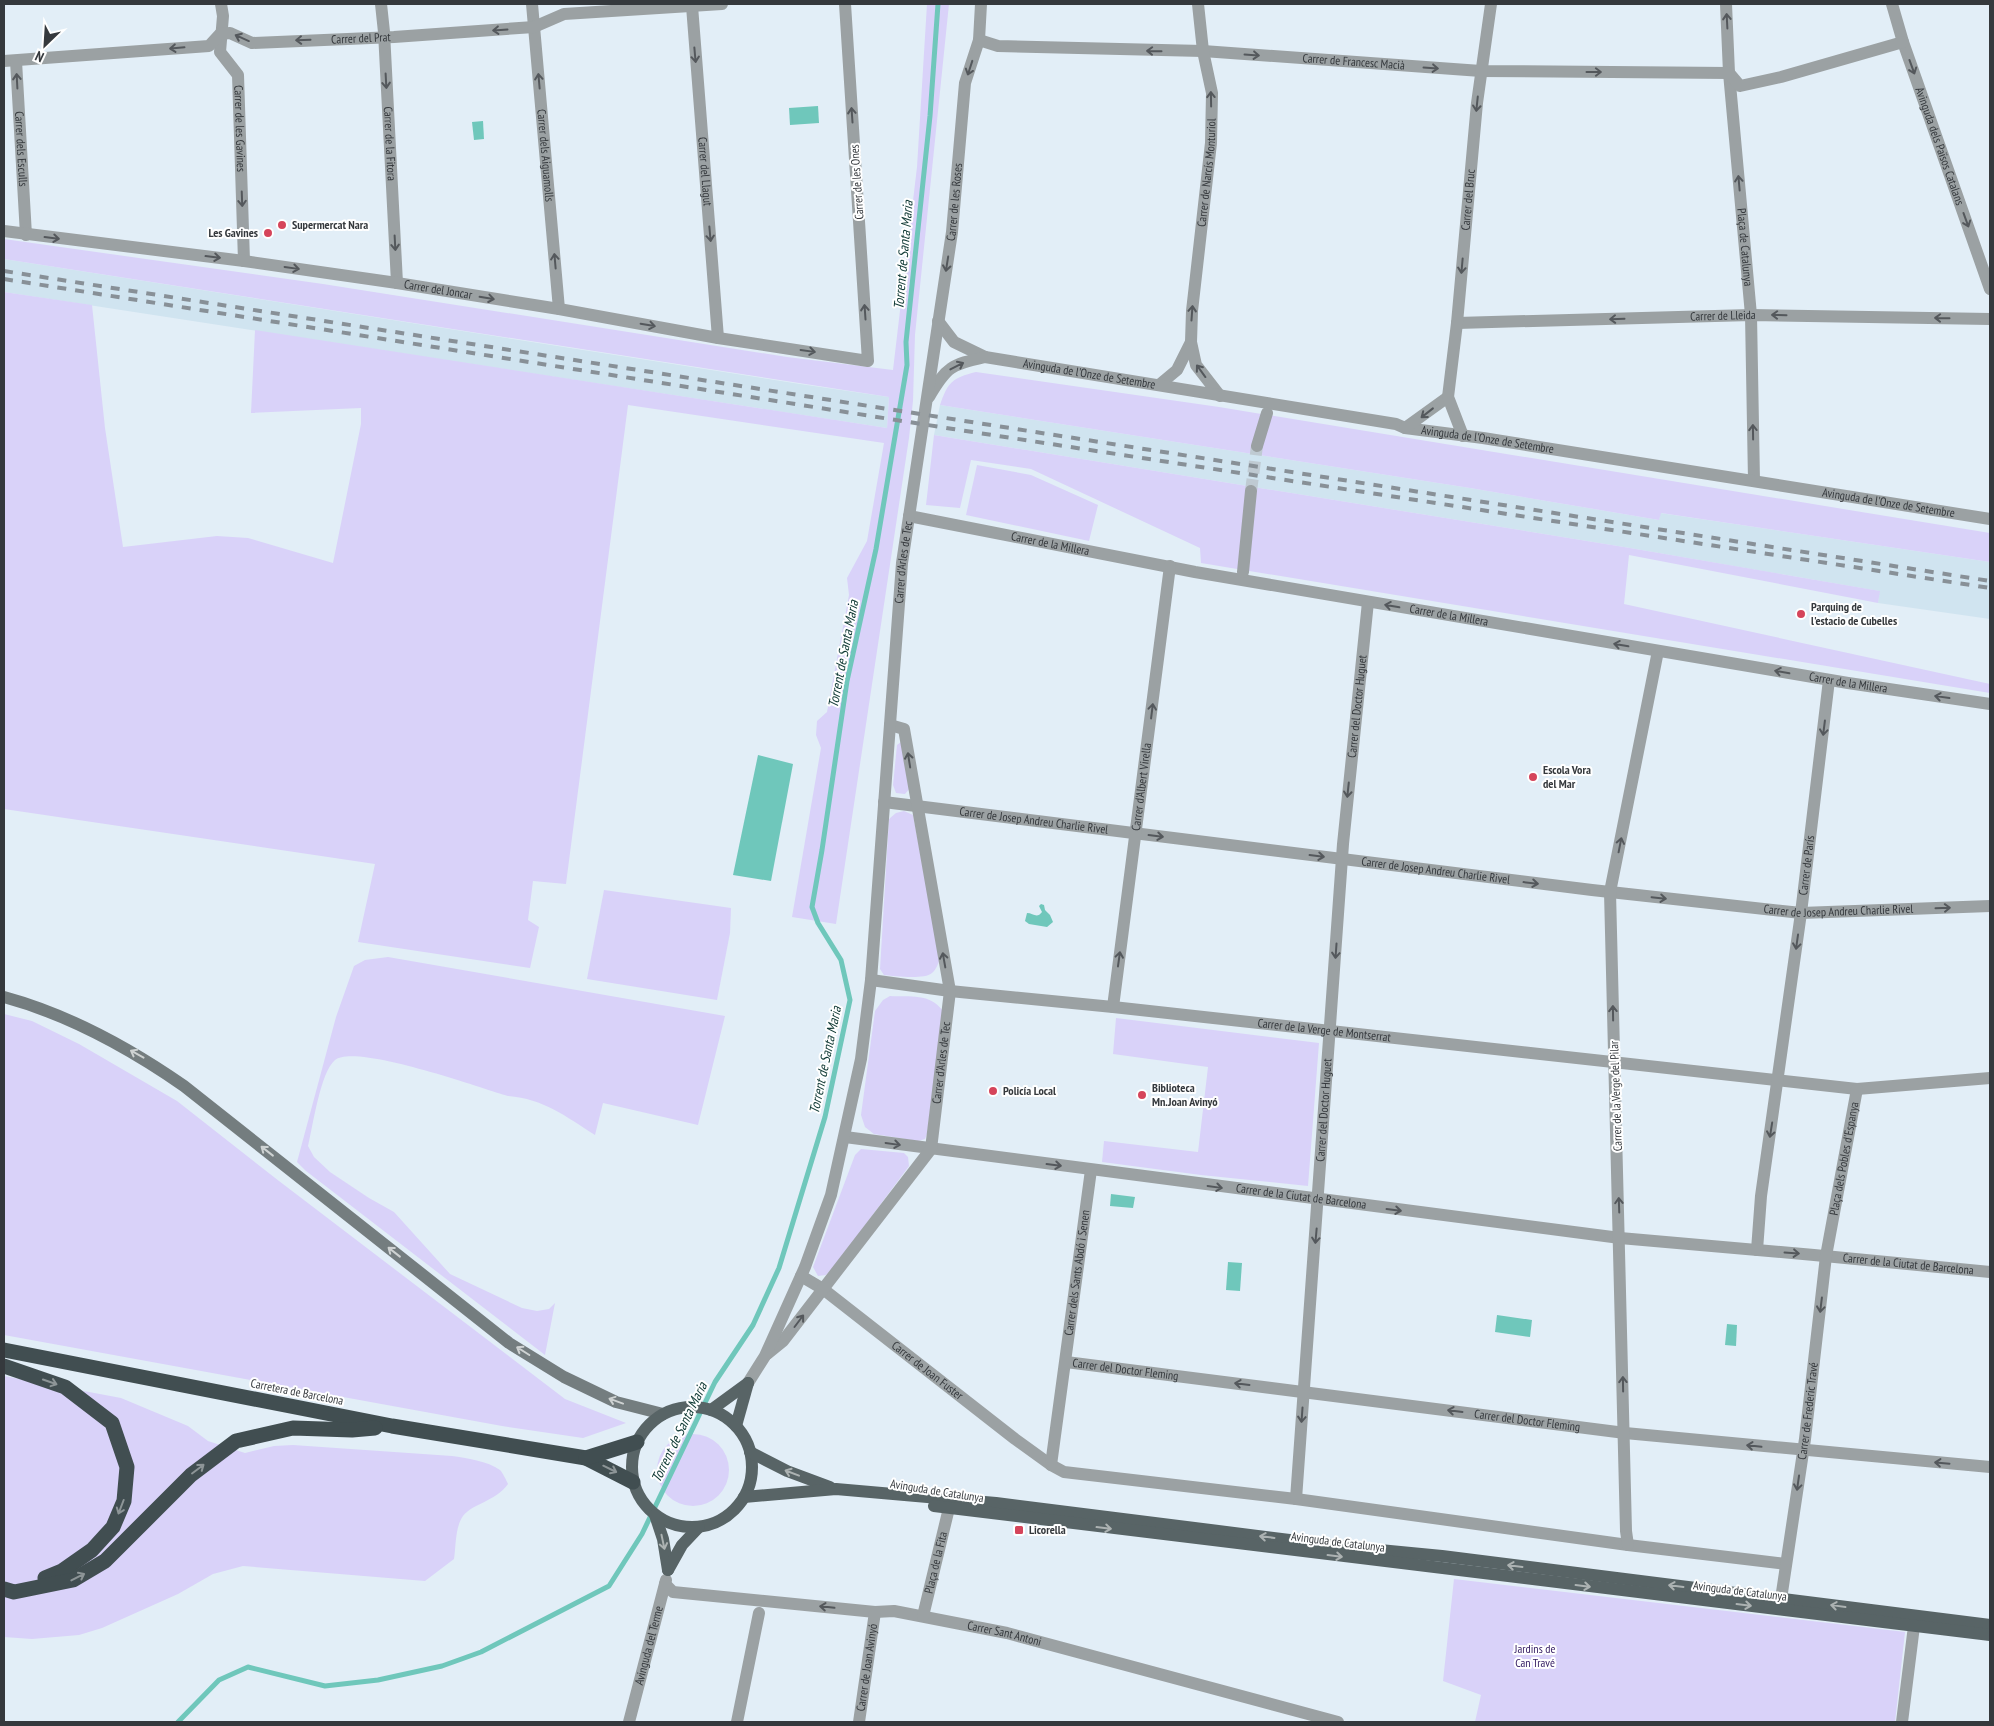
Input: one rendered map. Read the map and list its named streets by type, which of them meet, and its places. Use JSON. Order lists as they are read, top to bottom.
{
  "streets": {
    "highway": ["Carretera de Barcelona"],
    "main road": ["Avinguda de Catalunya"],
    "street": [
      "Carrer del Prat",
      "Carrer de Francesc Macià",
      "Carrer de les Gavines",
      "Carrer de la Fitora",
      "Avinguda dels Països Catalans",
      "Carrer dels Esculls",
      "Carrer dels Aiguamolls",
      "Carrer del Llagut",
      "Carrer de Narcís Monturiol",
      "Carrer de les Ones",
      "Carrer del Bruc",
      "Carrer de les Roses",
      "Plaça de Catalunya",
      "Carrer del Joncar",
      "Carrer de Lleida",
      "Avinguda de l'Onze de Setembre",
      "Carrer de la Millera",
      "Carrer d'Arles de Tec",
      "Carrer del Doctor Huguet",
      "Carrer d'Albert Virella",
      "Carrer de Josep Andreu Charlie Rivel",
      "Carrer de París",
      "Carrer de la Verge de Montserrat",
      "Carrer de la Verge del Pilar",
      "Plaça dels Pobles d'Espanya",
      "Carrer de la Ciutat de Barcelona",
      "Carrer dels Sants Abdó i Senen",
      "Carrer del Doctor Fleming",
      "Carrer de Joan Fuster",
      "Carrer de Frederic Travé",
      "Plaça de la Fita",
      "Carrer Sant Antoni",
      "Avinguda del Terme",
      "Carrer de Joan Avinyó"
    ]
  },
  "crossings": [
    ["Carrer del Prat", "Carrer de les Gavines"],
    ["Carrer del Prat", "Carrer de la Fitora"],
    ["Carrer del Prat", "Carrer dels Aiguamolls"],
    ["Carrer del Prat", "Carrer del Llagut"],
    ["Carrer de Francesc Macià", "Carrer de Narcís Monturiol"],
    ["Carrer de Francesc Macià", "Carrer del Bruc"],
    ["Carrer de Francesc Macià", "Carrer de les Roses"],
    ["Carrer de Francesc Macià", "Plaça de Catalunya"],
    ["Carrer de les Gavines", "Carrer del Joncar"],
    ["Carrer de la Fitora", "Carrer del Joncar"],
    ["Carrer dels Esculls", "Carrer del Joncar"],
    ["Carrer dels Aiguamolls", "Carrer del Joncar"],
    ["Carrer del Llagut", "Carrer del Joncar"],
    ["Carrer de Narcís Monturiol", "Avinguda de l'Onze de Setembre"],
    ["Carrer de les Ones", "Carrer del Joncar"],
    ["Carrer del Bruc", "Carrer de Lleida"],
    ["Carrer del Bruc", "Avinguda de l'Onze de Setembre"],
    ["Carrer de les Roses", "Avinguda de l'Onze de Setembre"],
    ["Carrer de les Roses", "Carrer d'Arles de Tec"],
    ["Plaça de Catalunya", "Carrer de Lleida"],
    ["Plaça de Catalunya", "Avinguda de l'Onze de Setembre"],
    ["Avinguda de l'Onze de Setembre", "Carrer d'Arles de Tec"],
    ["Carrer de la Millera", "Carrer d'Arles de Tec"],
    ["Carrer de la Millera", "Carrer del Doctor Huguet"],
    ["Carrer de la Millera", "Carrer d'Albert Virella"],
    ["Carrer de la Millera", "Carrer de París"],
    ["Carrer de la Millera", "Carrer de la Verge del Pilar"],
    ["Carrer d'Arles de Tec", "Carrer de Josep Andreu Charlie Rivel"],
    ["Carrer d'Arles de Tec", "Carrer de la Verge de Montserrat"],
    ["Carrer d'Arles de Tec", "Carrer de la Ciutat de Barcelona"],
    ["Carrer d'Arles de Tec", "Carrer de Joan Fuster"],
    ["Carrer del Doctor Huguet", "Carrer de Josep Andreu Charlie Rivel"],
    ["Carrer del Doctor Huguet", "Carrer de la Verge de Montserrat"],
    ["Carrer del Doctor Huguet", "Carrer de la Ciutat de Barcelona"],
    ["Carrer del Doctor Huguet", "Carrer del Doctor Fleming"],
    ["Carrer d'Albert Virella", "Carrer de Josep Andreu Charlie Rivel"],
    ["Carrer d'Albert Virella", "Carrer de la Verge de Montserrat"],
    ["Carrer de Josep Andreu Charlie Rivel", "Carrer de París"],
    ["Carrer de Josep Andreu Charlie Rivel", "Carrer de la Verge del Pilar"],
    ["Carrer de París", "Carrer de la Verge de Montserrat"],
    ["Carrer de París", "Plaça dels Pobles d'Espanya"],
    ["Carrer de la Verge de Montserrat", "Carrer de la Verge del Pilar"],
    ["Carrer de la Verge de Montserrat", "Plaça dels Pobles d'Espanya"],
    ["Carrer de la Verge del Pilar", "Carrer de la Ciutat de Barcelona"],
    ["Carrer de la Verge del Pilar", "Carrer del Doctor Fleming"],
    ["Plaça dels Pobles d'Espanya", "Carrer de la Ciutat de Barcelona"],
    ["Plaça dels Pobles d'Espanya", "Carrer de Frederic Travé"],
    ["Carrer de la Ciutat de Barcelona", "Carrer dels Sants Abdó i Senen"],
    ["Carrer de la Ciutat de Barcelona", "Carrer de Frederic Travé"],
    ["Carrer dels Sants Abdó i Senen", "Carrer del Doctor Fleming"],
    ["Carrer dels Sants Abdó i Senen", "Carrer de Joan Fuster"],
    ["Carrer del Doctor Fleming", "Carrer de Frederic Travé"],
    ["Carrer de Frederic Travé", "Avinguda de Catalunya"],
    ["Avinguda de Catalunya", "Plaça de la Fita"],
    ["Plaça de la Fita", "Carrer Sant Antoni"],
    ["Carrer Sant Antoni", "Avinguda del Terme"],
    ["Carrer Sant Antoni", "Carrer de Joan Avinyó"]
  ],
  "one_way": [
    "Carrer del Prat",
    "Carrer de les Gavines",
    "Carrer de la Fitora",
    "Avinguda dels Països Catalans",
    "Carrer dels Esculls",
    "Carrer dels Aiguamolls",
    "Carrer del Llagut",
    "Carrer de Narcís Monturiol",
    "Carrer de les Ones",
    "Carrer del Bruc",
    "Carrer de les Roses",
    "Plaça de Catalunya",
    "Carrer del Joncar",
    "Carrer de Lleida",
    "Carrer de la Millera",
    "Carrer del Doctor Huguet",
    "Carrer d'Albert Virella",
    "Carrer de Josep Andreu Charlie Rivel",
    "Carrer de París",
    "Carrer de la Verge del Pilar",
    "Carrer de la Ciutat de Barcelona",
    "Carrer de Frederic Travé"
  ],
  "water": ["Torrent de Santa Maria"],
  "parks": ["Jardins de Can Travé"],
  "places": {
    "other": [
      "Supermercat Nara",
      "Les Gavines",
      "Parquing de l'estacio de Cubelles",
      "Escola Vora del Mar",
      "Policía Local",
      "Biblioteca Mn.Joan Avinyó"
    ],
    "transit": ["Licorella"]
  },
  "north": "bottom left"
}
